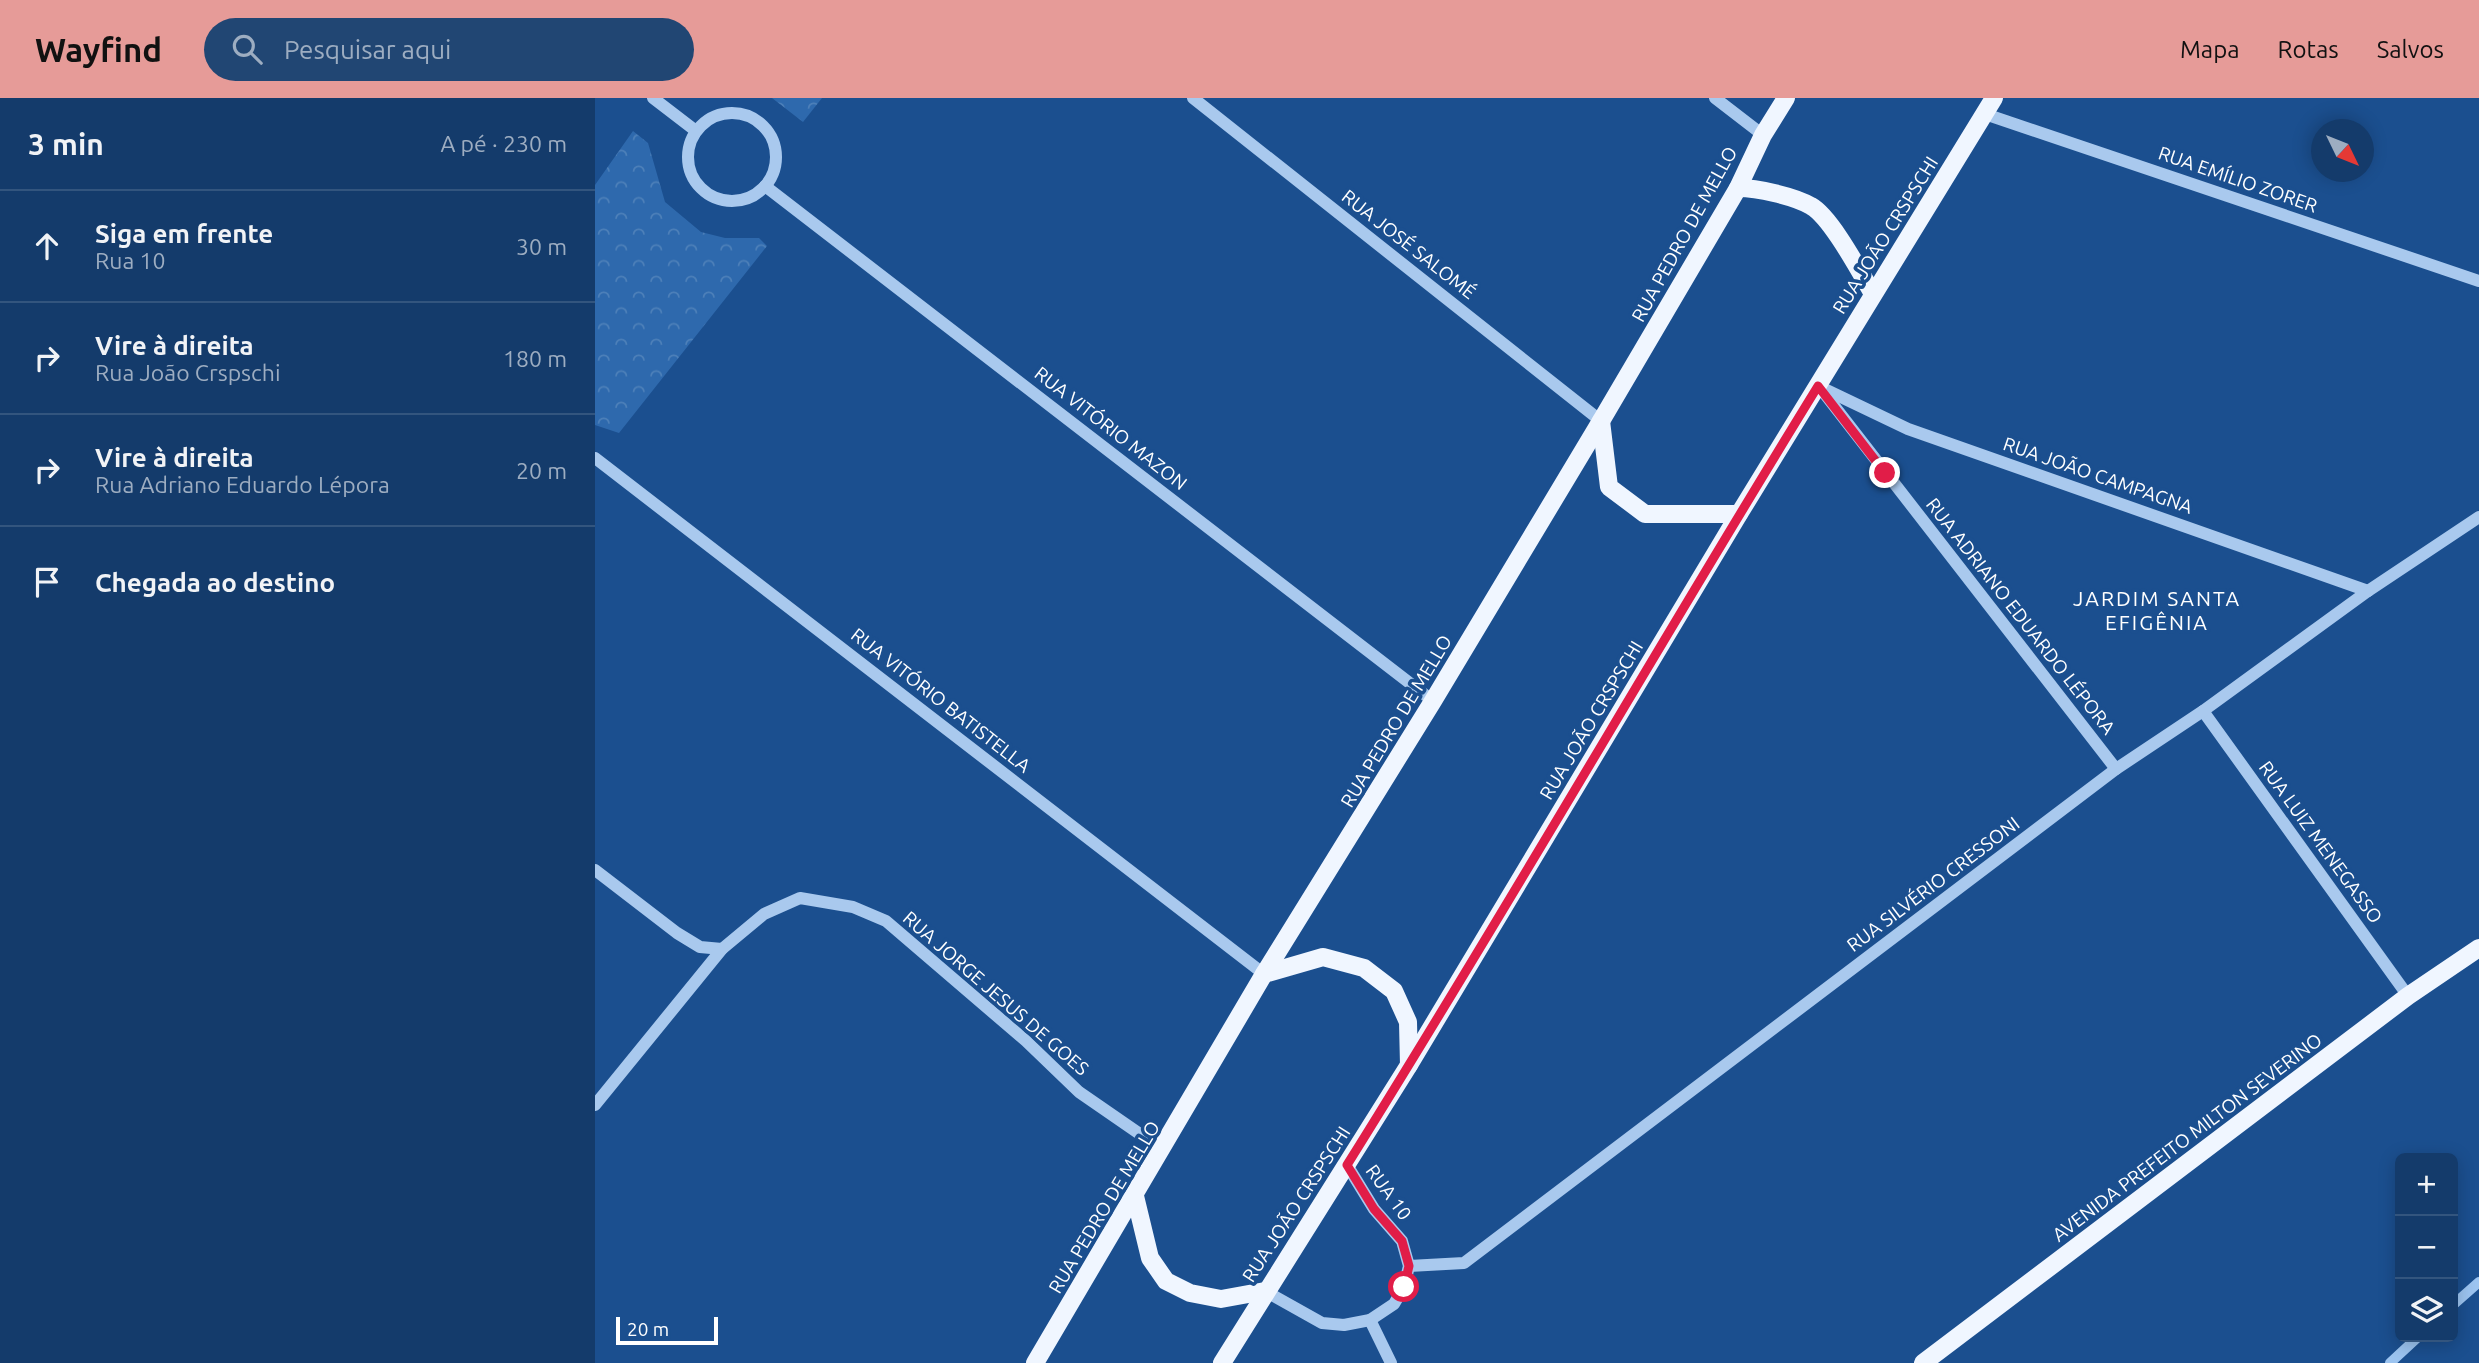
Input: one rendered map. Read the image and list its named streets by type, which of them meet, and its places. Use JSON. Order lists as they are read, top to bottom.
{
  "streets": {
    "main road": ["RUA PEDRO DE MELLO", "RUA JOÃO CRSPSCHI", "AVENIDA PREFEITO MILTON SEVERINO"],
    "street": [
      "RUA EMÍLIO ZORER",
      "RUA JOSÉ SALOMÉ",
      "RUA VITÓRIO MAZON",
      "RUA JOÃO CAMPAGNA",
      "RUA ADRIANO EDUARDO LÉPORA",
      "RUA VITÓRIO BATISTELLA",
      "RUA LUIZ MENEGASSO",
      "RUA SILVÉRIO CRESSONI",
      "RUA JORGE JESUS DE GOES",
      "RUA 10"
    ]
  },
  "crossings": [
    ["RUA EMÍLIO ZORER", "RUA JOÃO CRSPSCHI"],
    ["RUA PEDRO DE MELLO", "RUA JOSÉ SALOMÉ"],
    ["RUA PEDRO DE MELLO", "RUA VITÓRIO MAZON"],
    ["RUA PEDRO DE MELLO", "RUA VITÓRIO BATISTELLA"],
    ["RUA PEDRO DE MELLO", "RUA JORGE JESUS DE GOES"],
    ["RUA JOÃO CRSPSCHI", "RUA JOÃO CAMPAGNA"],
    ["RUA JOÃO CRSPSCHI", "RUA ADRIANO EDUARDO LÉPORA"],
    ["RUA JOÃO CRSPSCHI", "RUA 10"],
    ["RUA JOÃO CAMPAGNA", "RUA ADRIANO EDUARDO LÉPORA"],
    ["RUA JOÃO CAMPAGNA", "RUA SILVÉRIO CRESSONI"],
    ["RUA ADRIANO EDUARDO LÉPORA", "RUA SILVÉRIO CRESSONI"],
    ["RUA LUIZ MENEGASSO", "RUA SILVÉRIO CRESSONI"],
    ["RUA LUIZ MENEGASSO", "AVENIDA PREFEITO MILTON SEVERINO"],
    ["RUA SILVÉRIO CRESSONI", "RUA 10"]
  ],
  "districts": ["JARDIM SANTA EFIGÊNIA"],
  "scale_bar": "20 m",
  "north": "bottom right",
  "page": {
    "header": "Wayfind",
    "search": "Pesquisar aqui",
    "nav": ["Mapa", "Rotas", "Salvos"],
    "heading": ["3 min", "A pé · 230 m"],
    "list": [
      ["Siga em frente", "Rua 10", "30 m"],
      ["Vire à direita", "Rua João Crspschi", "180 m"],
      ["Vire à direita", "Rua Adriano Eduardo Lépora", "20 m"],
      "Chegada ao destino"
    ],
    "map_buttons": ["+", "−"],
    "scale": "20 m"
  }
}
